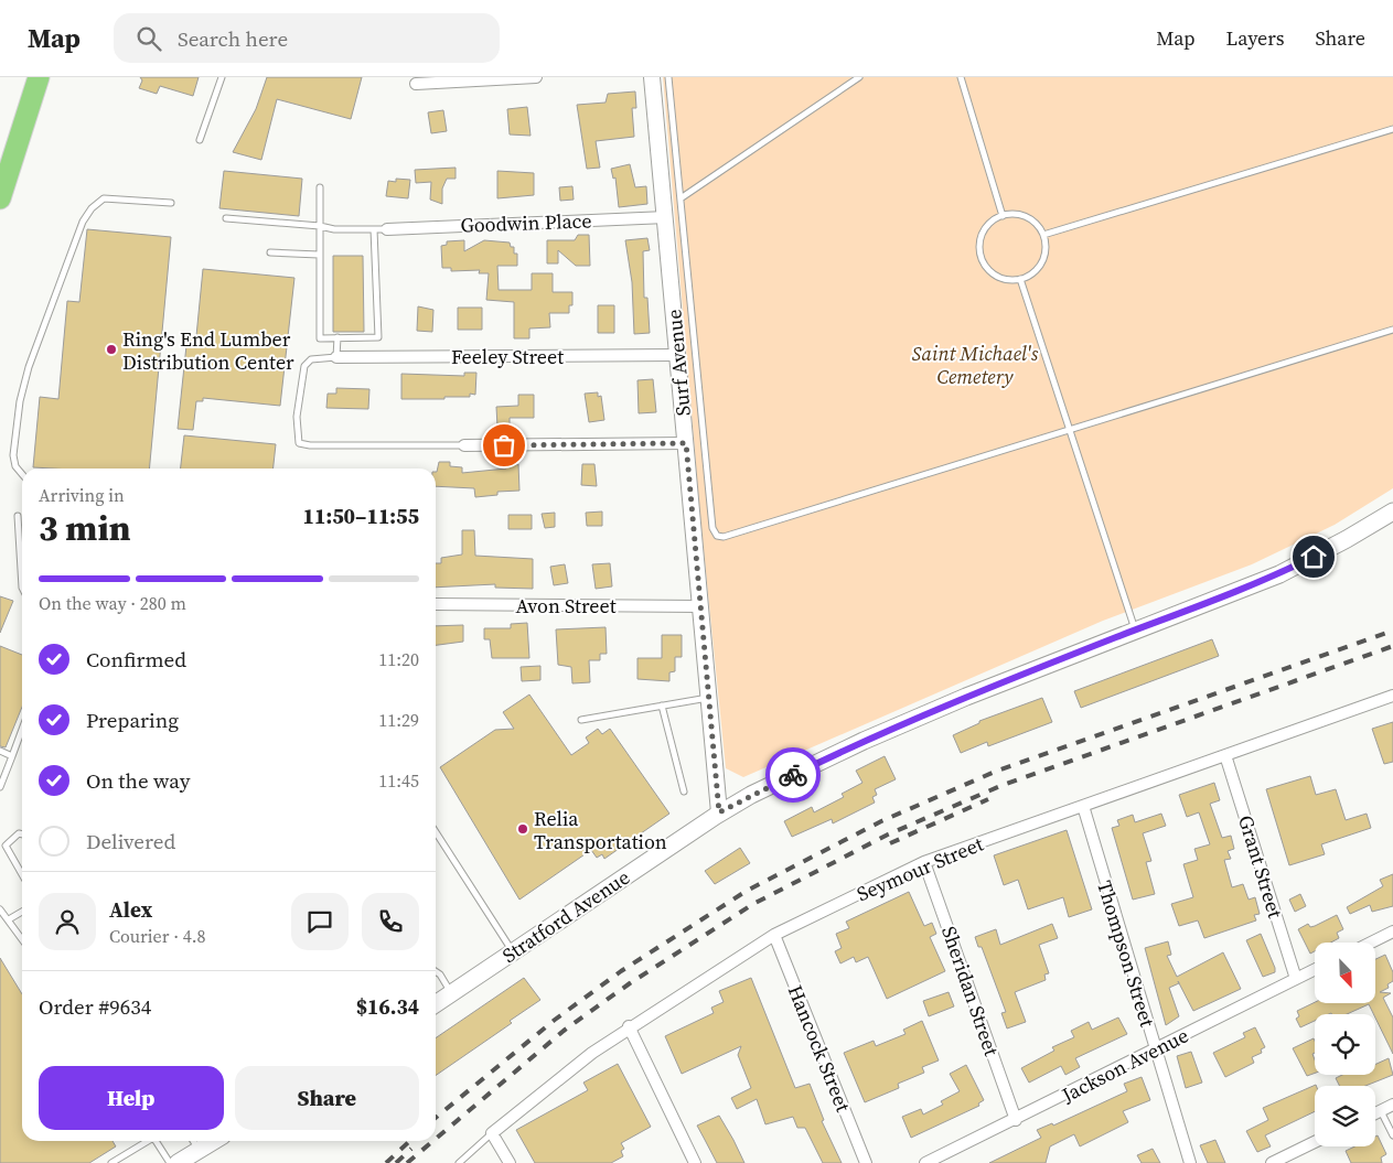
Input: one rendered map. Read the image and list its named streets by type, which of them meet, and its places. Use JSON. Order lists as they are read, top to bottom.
{
  "streets": {
    "main road": ["Stratford Avenue"],
    "street": [
      "Goodwin Place",
      "Feeley Street",
      "Surf Avenue",
      "Avon Street",
      "Grant Street",
      "Seymour Street",
      "Thompson Street",
      "Sheridan Street",
      "Hancock Street",
      "Jackson Avenue"
    ]
  },
  "crossings": [
    ["Goodwin Place", "Surf Avenue"],
    ["Feeley Street", "Surf Avenue"],
    ["Surf Avenue", "Avon Street"],
    ["Surf Avenue", "Stratford Avenue"],
    ["Grant Street", "Seymour Street"],
    ["Grant Street", "Jackson Avenue"],
    ["Seymour Street", "Thompson Street"],
    ["Seymour Street", "Sheridan Street"],
    ["Seymour Street", "Hancock Street"],
    ["Thompson Street", "Jackson Avenue"],
    ["Sheridan Street", "Jackson Avenue"]
  ],
  "parks": ["Saint Michael's Cemetery"],
  "places": ["Ring's End Lumber Distribution Center", "Relia Transportation"],
  "north": "bottom right",
  "page": {
    "header": "Map",
    "search": "Search here",
    "nav": ["Map", "Layers", "Share"],
    "heading": ["3 min", "Arriving in", "11:50–11:55"],
    "panel": [
      "Alex",
      "Courier · 4.8",
      "Order #9634",
      "$16.34"
    ],
    "bar": "On the way · 280 m",
    "list": [
      ["Confirmed", "11:20"],
      ["Preparing", "11:29"],
      ["On the way", "11:45"],
      "Delivered"
    ],
    "buttons": ["Help", "Share"]
  }
}
